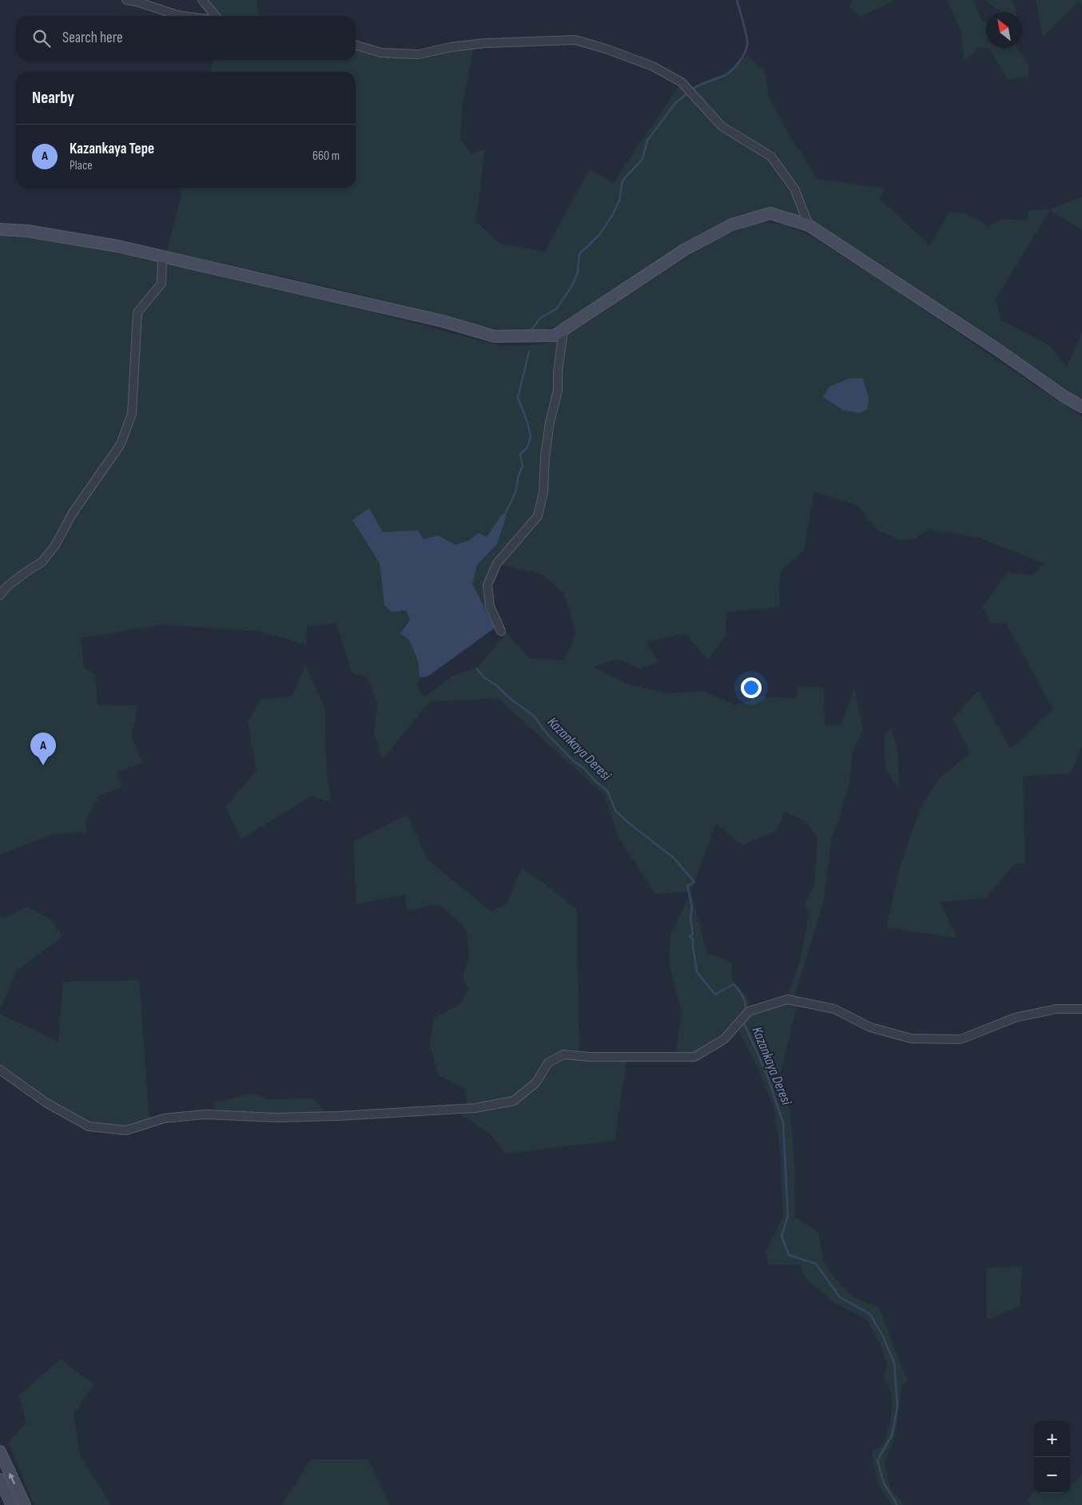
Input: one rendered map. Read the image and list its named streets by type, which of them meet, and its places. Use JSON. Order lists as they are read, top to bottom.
{
  "water": ["Kazankaya Deresi"],
  "north": "top left",
  "page": {
    "search": "Search here",
    "heading": "Nearby",
    "list": [
      {
        "mark": "A",
        "name": "Kazankaya Tepe",
        "note": "Place",
        "value": "660 m"
      }
    ],
    "pins": "A",
    "map_buttons": ["+", "−"]
  }
}
